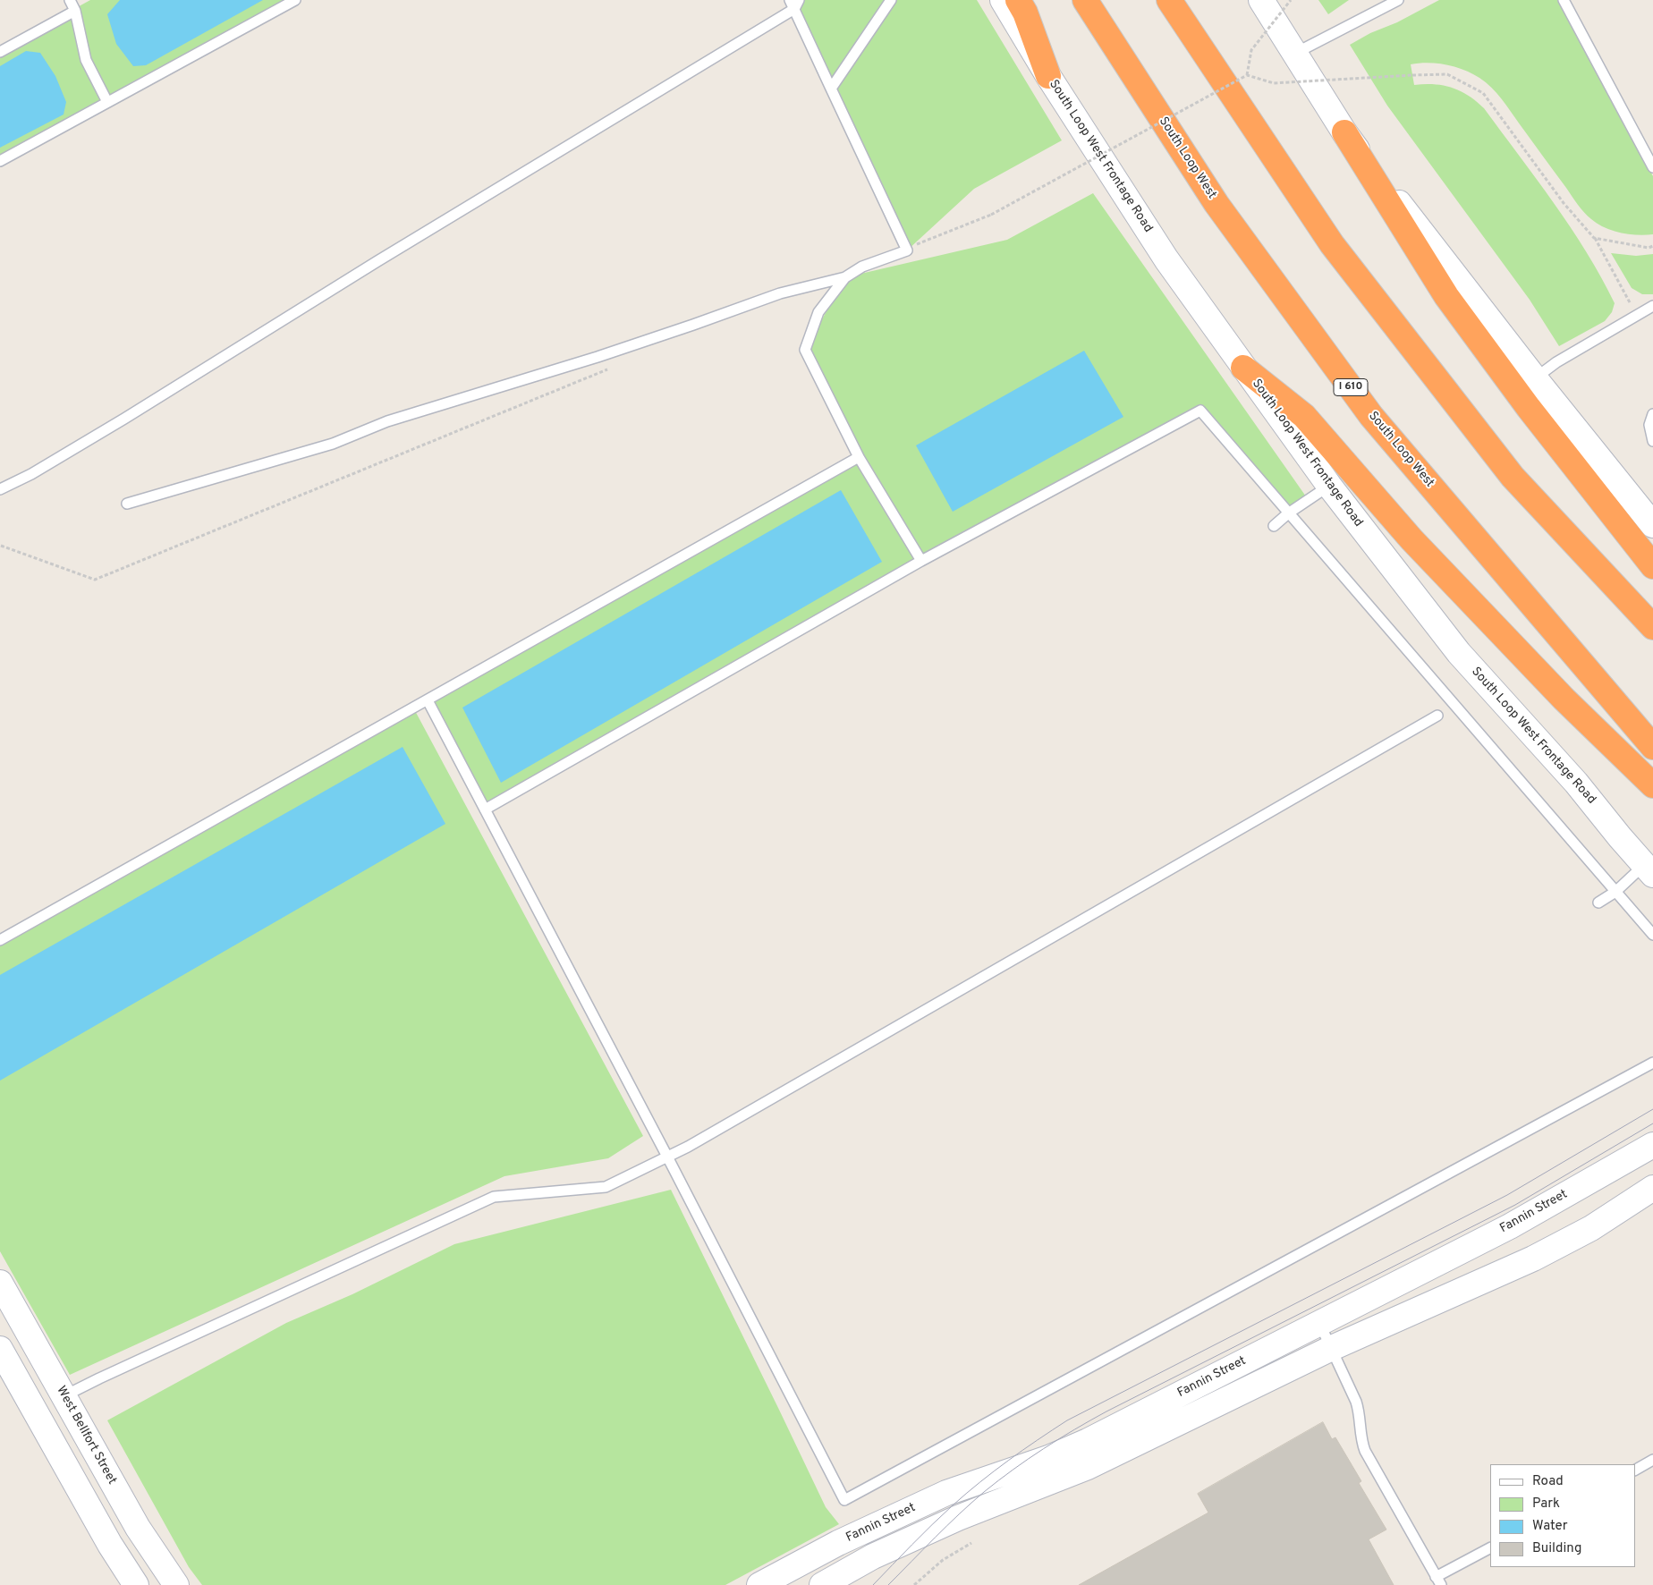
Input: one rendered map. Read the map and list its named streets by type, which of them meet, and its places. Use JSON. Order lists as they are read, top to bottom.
{
  "streets": {
    "highway": ["South Loop West", "I 610"],
    "main road": ["South Loop West Frontage Road", "Fannin Street", "West Bellfort Street"]
  },
  "legend": [
    "Road",
    "Park",
    "Water",
    "Building"
  ]
}
